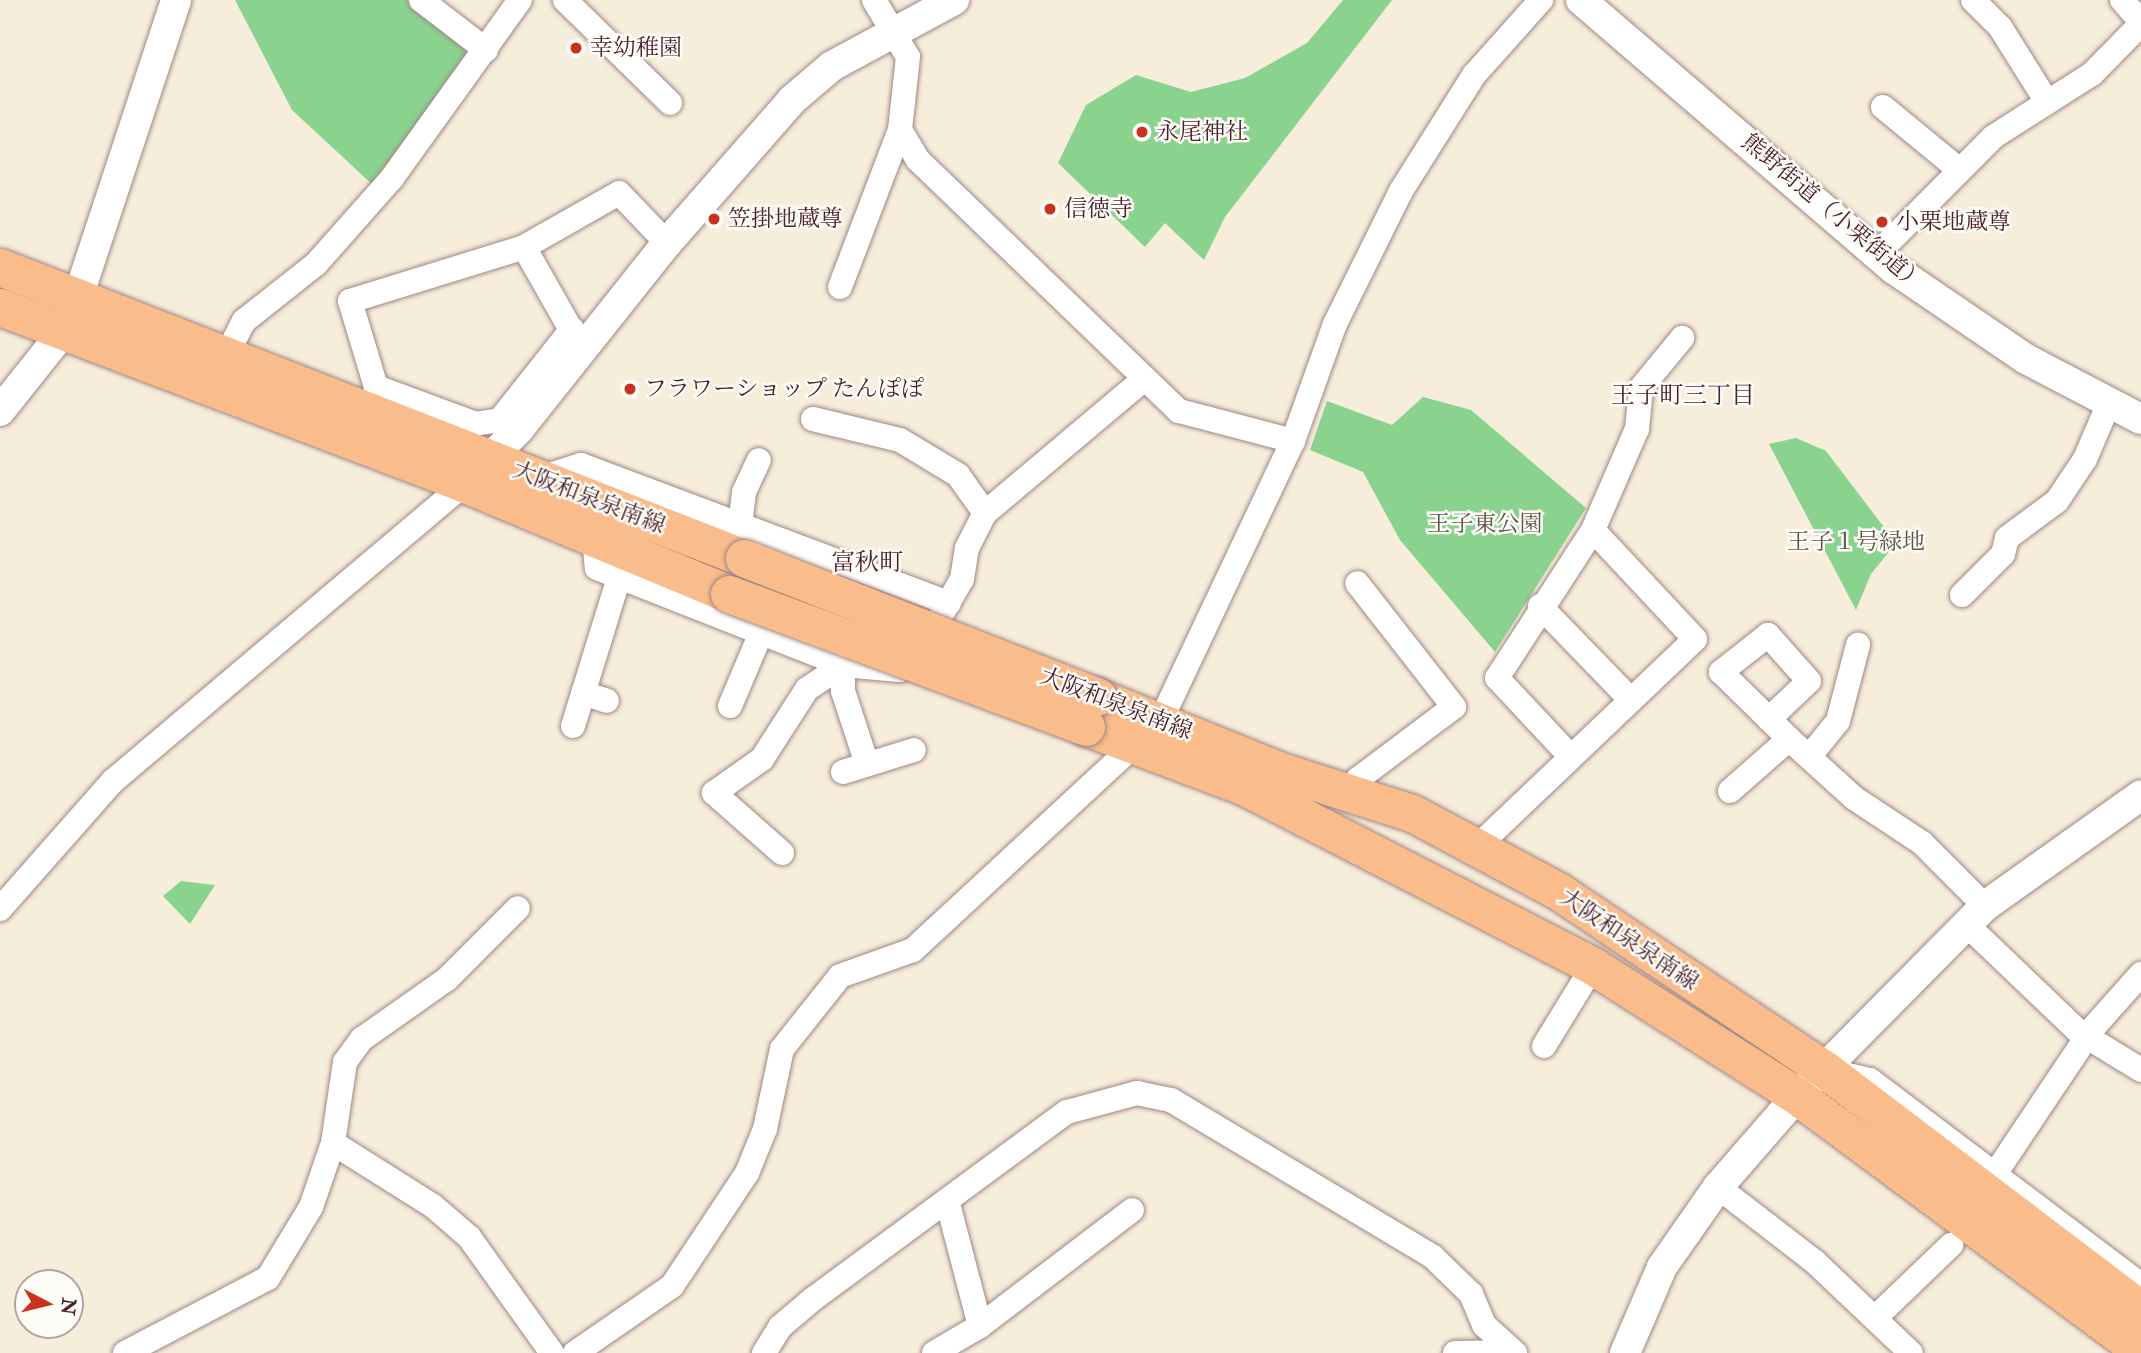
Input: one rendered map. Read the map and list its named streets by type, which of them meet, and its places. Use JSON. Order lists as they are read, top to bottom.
{
  "streets": {
    "main road": ["大阪和泉泉南線"],
    "street": ["熊野街道（小栗街道）"]
  },
  "districts": ["王子町三丁目", "富秋町"],
  "parks": ["王子東公園", "王子１号緑地"],
  "places": [
    "幸幼稚園",
    "永尾神社",
    "信徳寺",
    "笠掛地蔵尊",
    "小栗地蔵尊",
    "フラワーショップ たんぽぽ"
  ],
  "north": "right"
}
